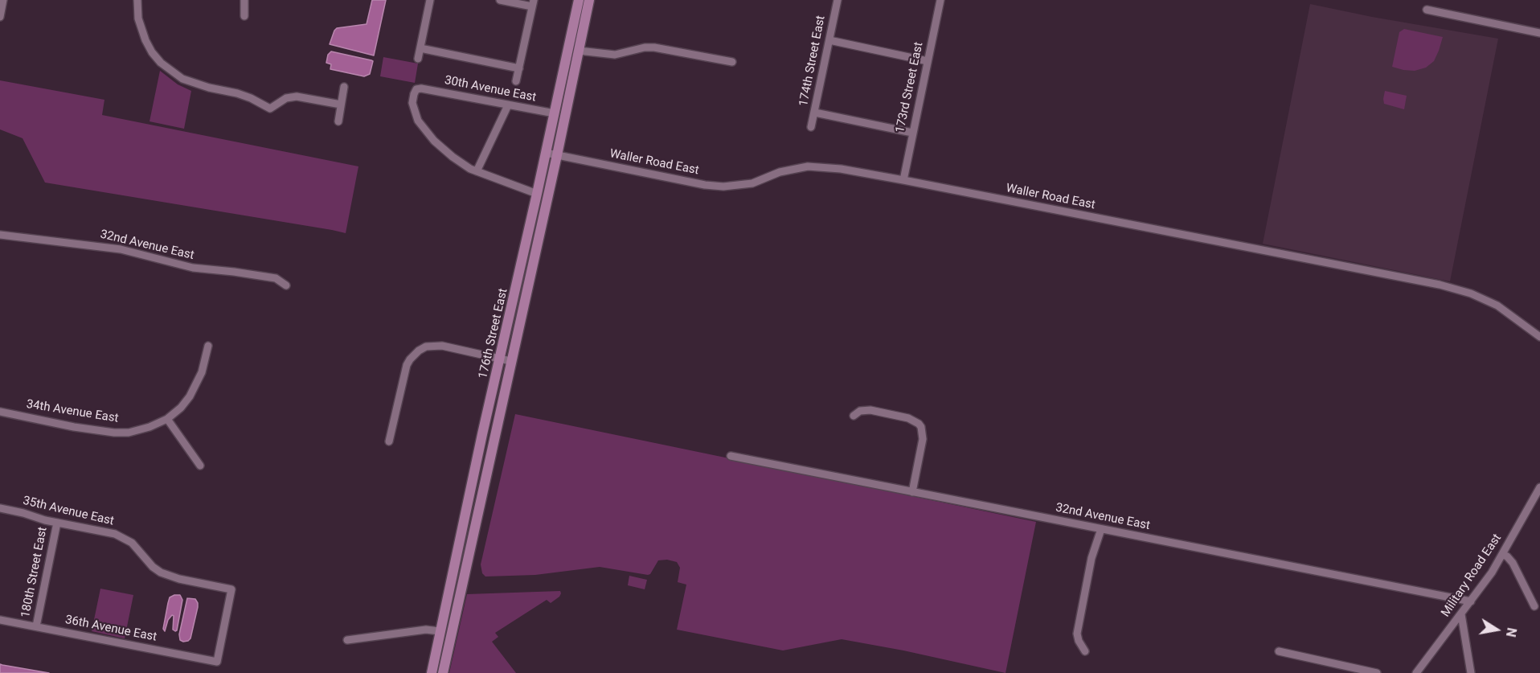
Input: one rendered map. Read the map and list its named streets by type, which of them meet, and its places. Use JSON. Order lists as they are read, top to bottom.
{
  "streets": {
    "main road": ["176th Street East"],
    "street": [
      "174th Street East",
      "173rd Street East",
      "30th Avenue East",
      "Waller Road East",
      "32nd Avenue East",
      "34th Avenue East",
      "35th Avenue East",
      "180th Street East",
      "Military Road East",
      "36th Avenue East"
    ]
  },
  "crossings": [
    ["173rd Street East", "Waller Road East"],
    ["30th Avenue East", "176th Street East"],
    ["Waller Road East", "176th Street East"],
    ["32nd Avenue East", "Military Road East"],
    ["35th Avenue East", "180th Street East"],
    ["35th Avenue East", "36th Avenue East"],
    ["180th Street East", "36th Avenue East"]
  ],
  "north": "right"
}
